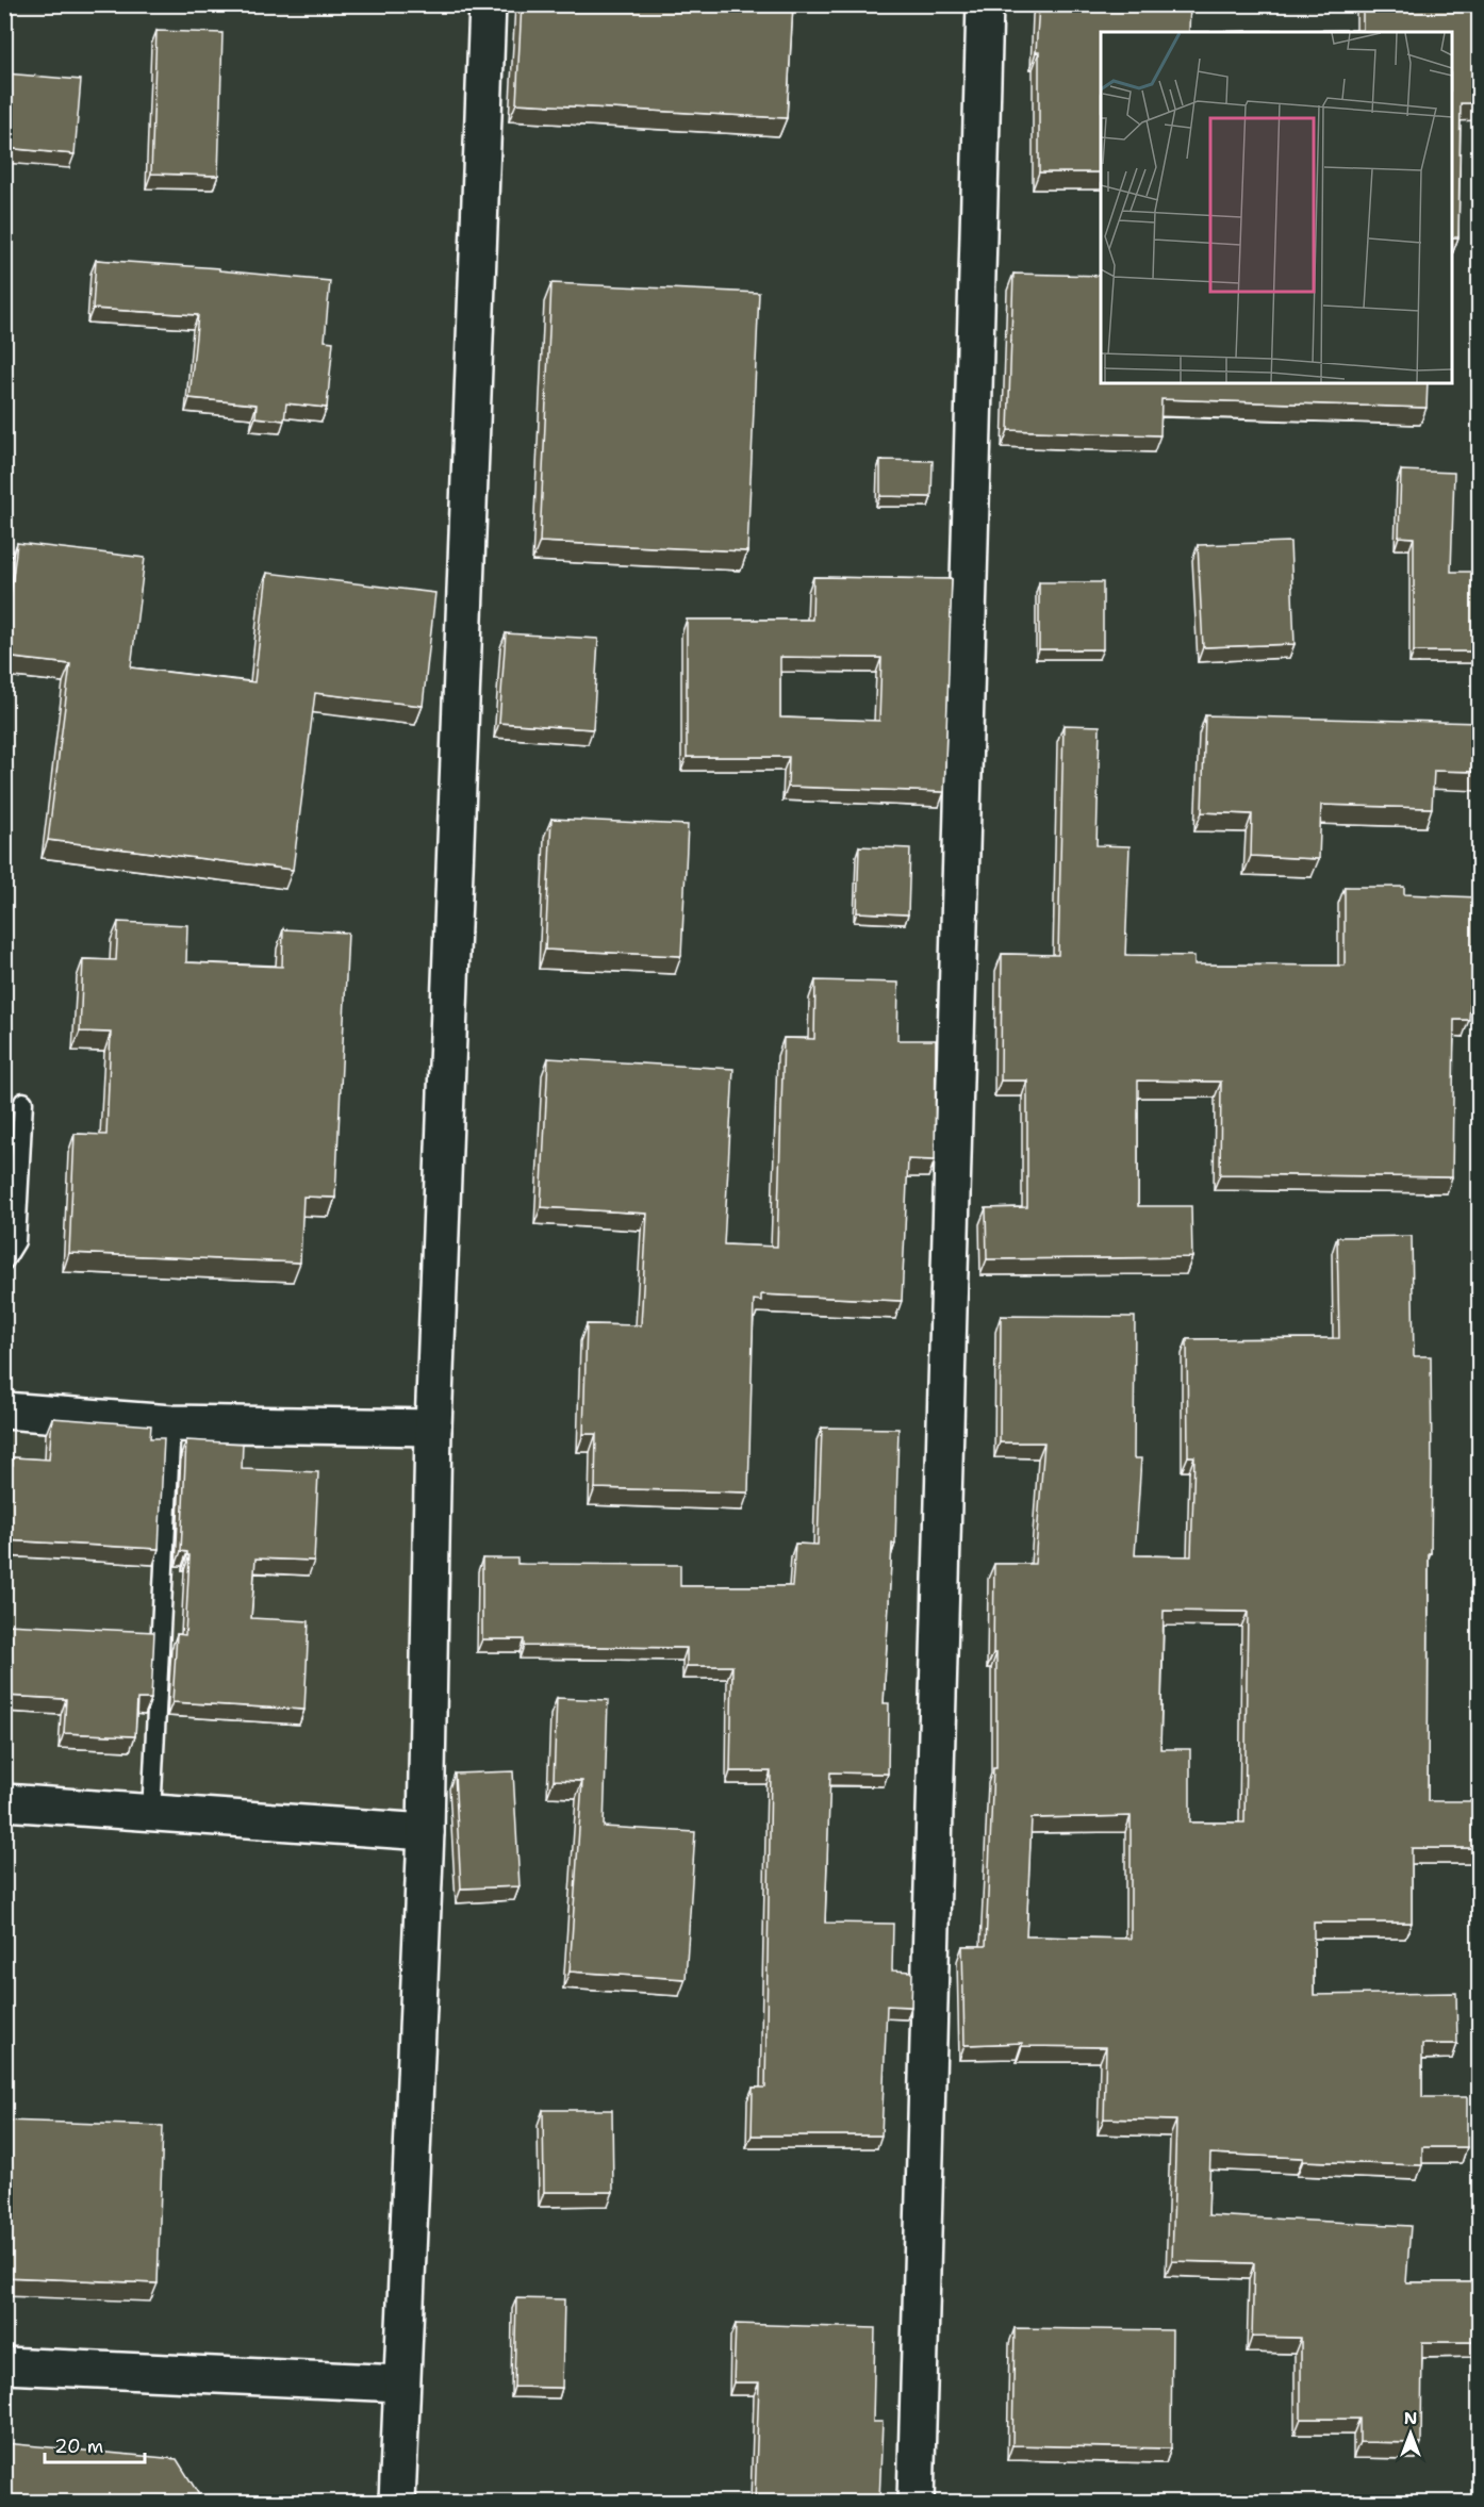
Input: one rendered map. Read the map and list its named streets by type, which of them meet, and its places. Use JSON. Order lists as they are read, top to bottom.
{
  "scale_bar": "20 m",
  "north": "top"
}
